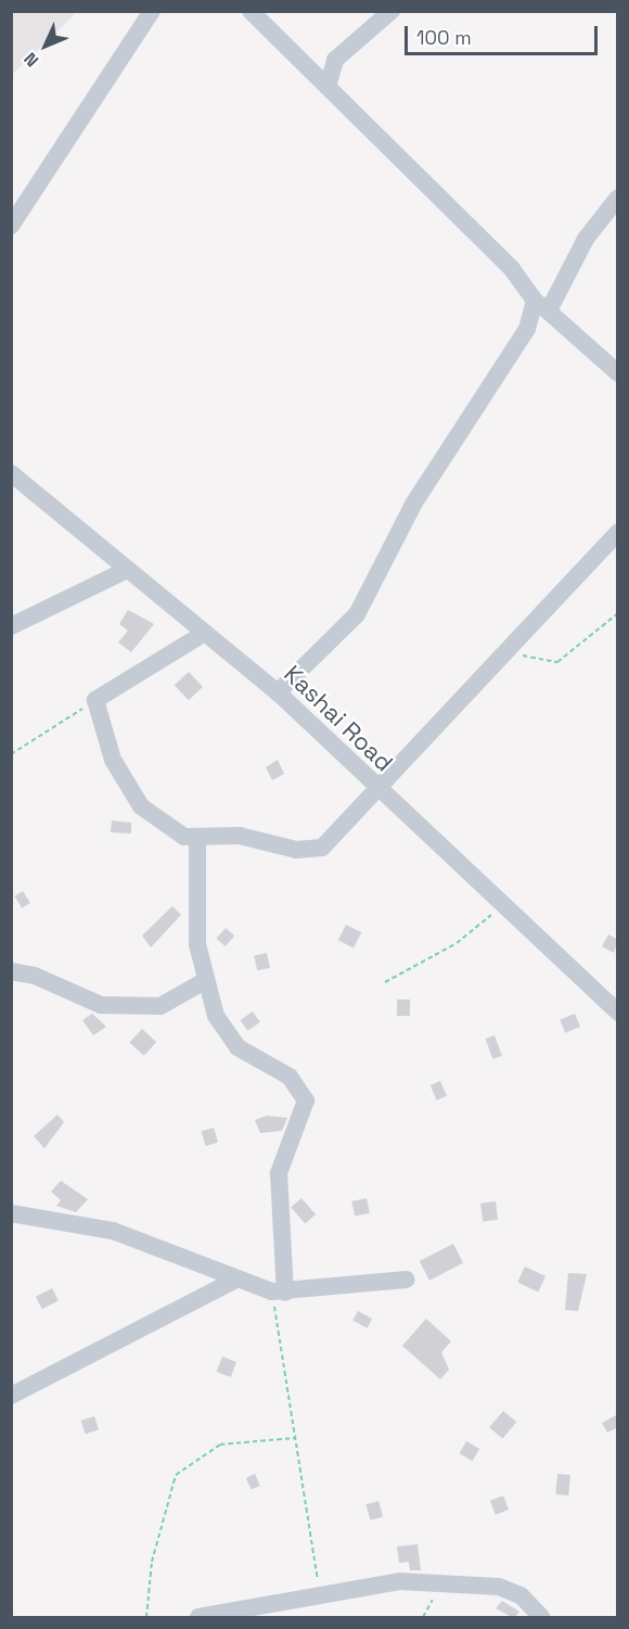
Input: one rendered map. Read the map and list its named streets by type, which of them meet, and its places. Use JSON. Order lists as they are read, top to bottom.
{
  "streets": {
    "street": ["Kashai Road"]
  },
  "scale_bar": "100 m",
  "north": "bottom left"
}
